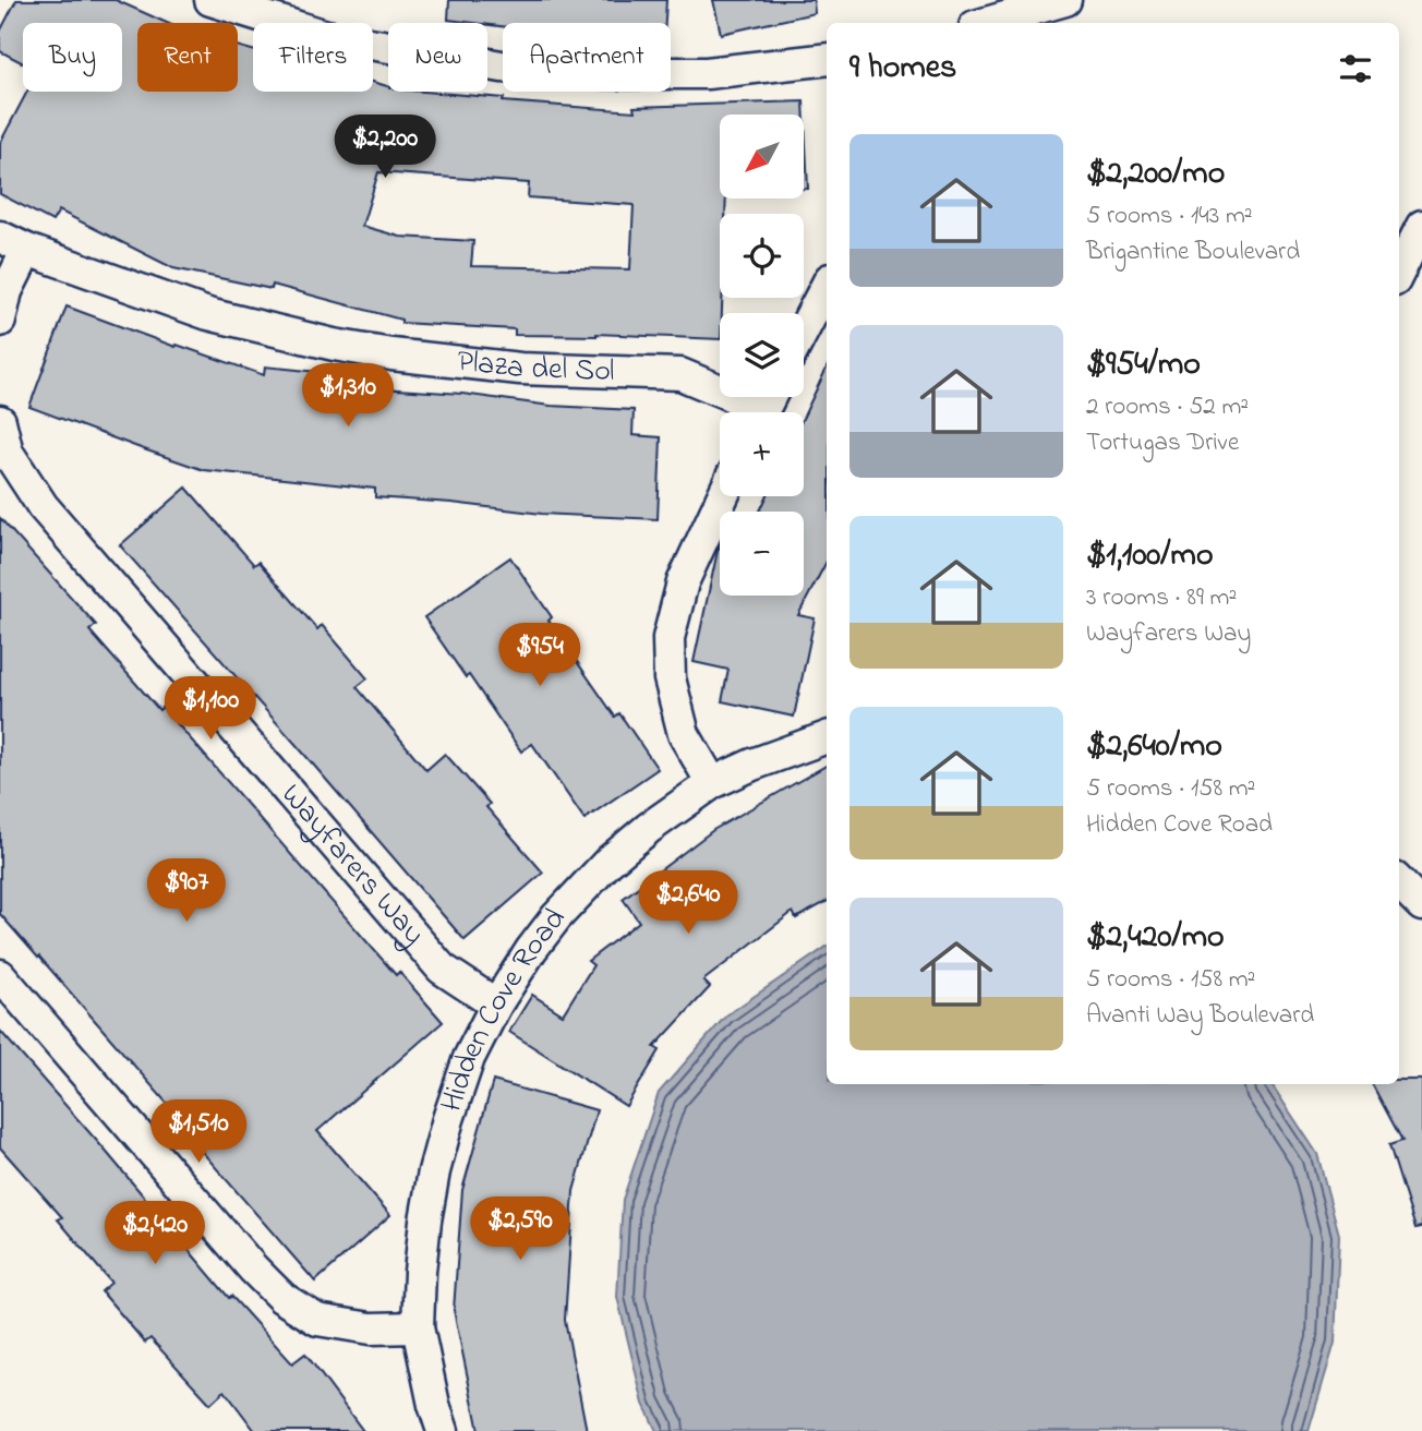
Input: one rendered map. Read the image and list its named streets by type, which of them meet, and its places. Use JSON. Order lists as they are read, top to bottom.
{
  "streets": {
    "street": ["Plaza del Sol", "Wayfarers Way", "Hidden Cove Road"]
  },
  "crossings": [
    ["Wayfarers Way", "Hidden Cove Road"]
  ],
  "north": "bottom left",
  "page": {
    "chip": [
      "Buy",
      "Rent",
      "Filters",
      "New",
      "Apartment"
    ],
    "heading": "9 homes",
    "map_buttons": ["+", "−"],
    "price": [
      "$2,200",
      "$1,310",
      "$954",
      "$1,100",
      "$907",
      "$2,640",
      "$1,510",
      "$2,590",
      "$2,420"
    ],
    "list": [
      {
        "name": "$2,200/mo",
        "note": "5 rooms · 143 m² · Brigantine Boulevard"
      },
      {
        "name": "$954/mo",
        "note": "2 rooms · 52 m² · Tortugas Drive"
      },
      {
        "name": "$1,100/mo",
        "note": "3 rooms · 89 m² · Wayfarers Way"
      },
      {
        "name": "$2,640/mo",
        "note": "5 rooms · 158 m² · Hidden Cove Road"
      },
      {
        "name": "$2,420/mo",
        "note": "5 rooms · 158 m² · Avanti Way Boulevard"
      }
    ]
  }
}
